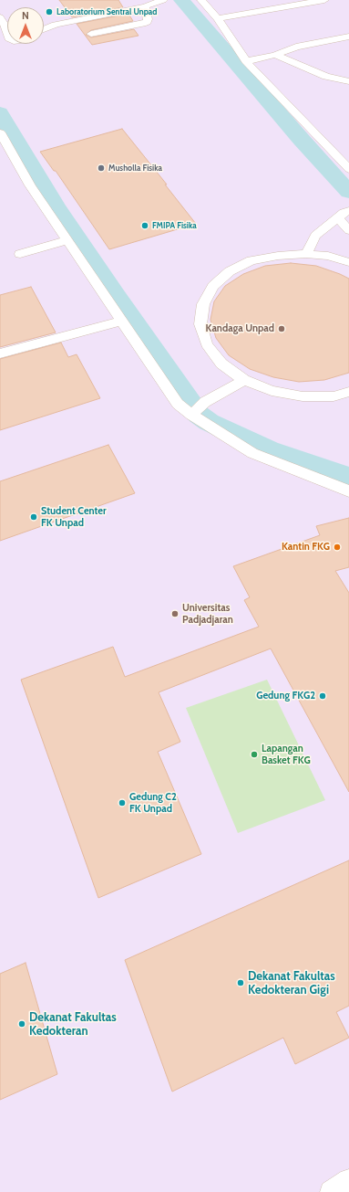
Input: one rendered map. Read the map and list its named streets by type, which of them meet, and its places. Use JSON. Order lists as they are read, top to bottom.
{
  "places": [
    "Laboratorium Sentral Unpad",
    "Musholla Fisika",
    "FMIPA Fisika",
    "Kandaga Unpad",
    "Student Center FK Unpad",
    "Kantin FKG",
    "Universitas Padjadjaran",
    "Gedung FKG2",
    "Lapangan Basket FKG",
    "Gedung C2 FK Unpad",
    "Dekanat Fakultas Kedokteran Gigi",
    "Dekanat Fakultas Kedokteran"
  ],
  "north": "top"
}
